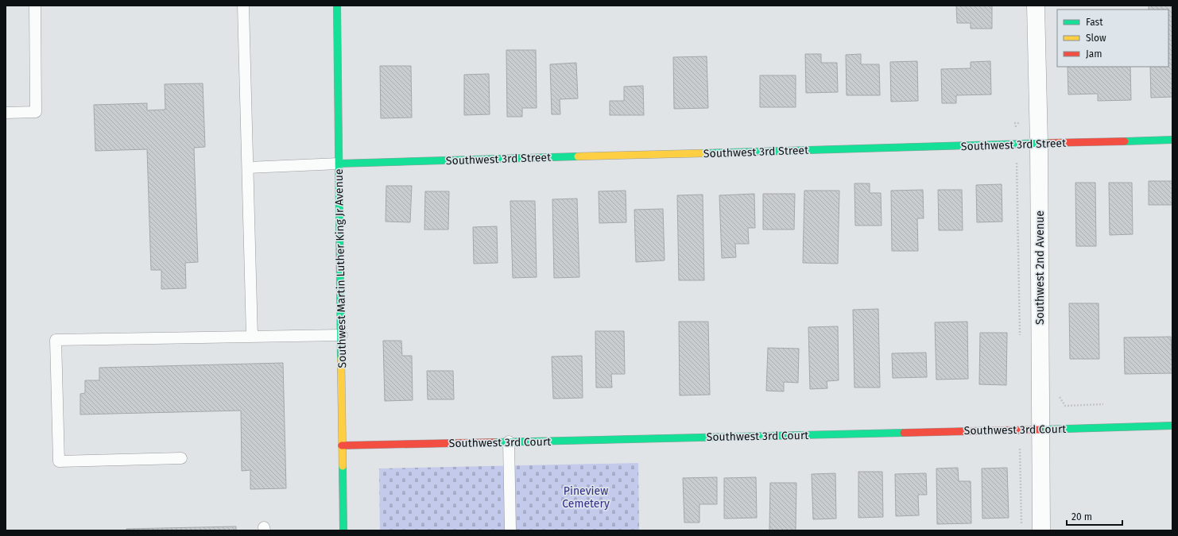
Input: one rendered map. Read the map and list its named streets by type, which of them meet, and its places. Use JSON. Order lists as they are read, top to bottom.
{
  "streets": {
    "street": [
      "Southwest 3rd Street",
      "Southwest 2nd Avenue",
      "Southwest Martin Luther King Jr Avenue",
      "Southwest 3rd Court"
    ]
  },
  "crossings": [
    ["Southwest 3rd Street", "Southwest 2nd Avenue"],
    ["Southwest 3rd Street", "Southwest Martin Luther King Jr Avenue"],
    ["Southwest 2nd Avenue", "Southwest 3rd Court"],
    ["Southwest Martin Luther King Jr Avenue", "Southwest 3rd Court"]
  ],
  "parks": ["Pineview Cemetery"],
  "legend": ["Fast", "Slow", "Jam"],
  "scale_bar": "20 m"
}
